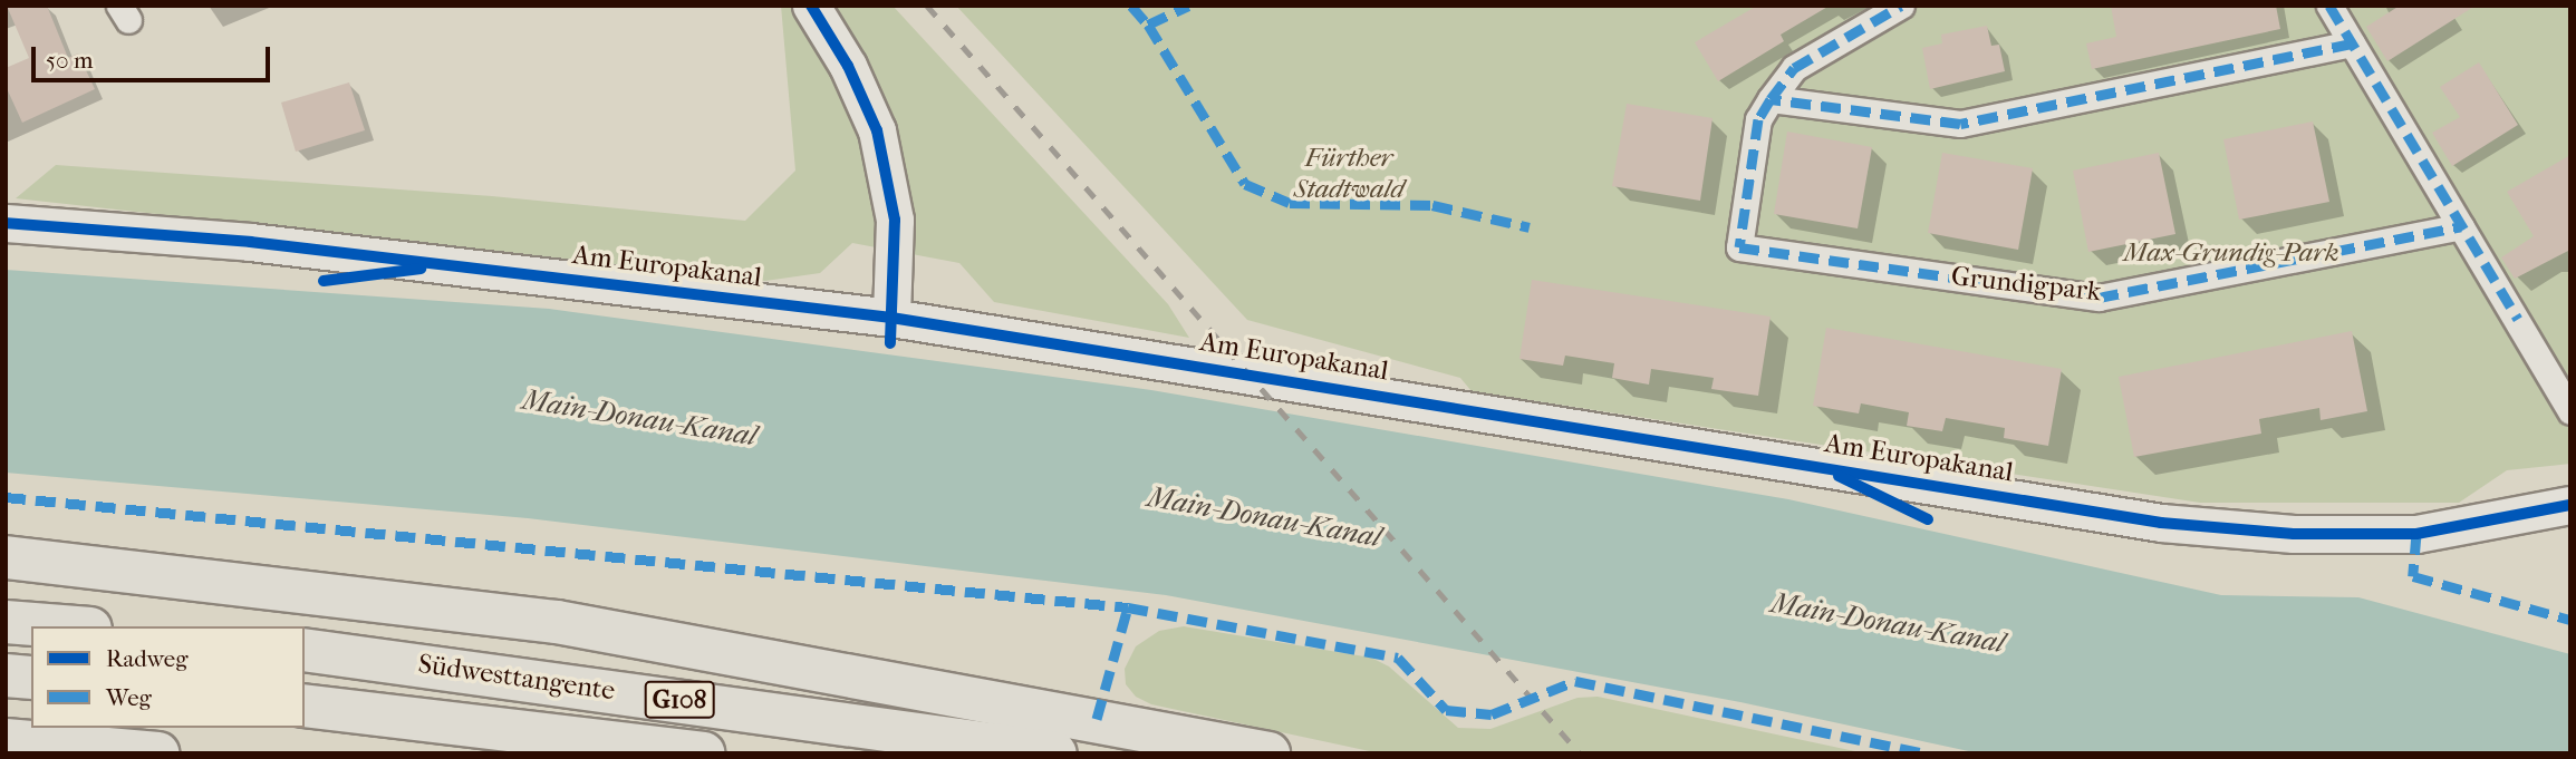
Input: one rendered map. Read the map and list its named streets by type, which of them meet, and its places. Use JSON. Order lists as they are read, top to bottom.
{
  "streets": {
    "highway": ["Südwesttangente", "G108"],
    "main road": ["Am Europakanal"],
    "street": ["Grundigpark"]
  },
  "water": ["Main-Donau-Kanal"],
  "parks": ["Fürther Stadtwald", "Max-Grundig-Park"],
  "legend": ["Radweg", "Weg"],
  "scale_bar": "50 m"
}
